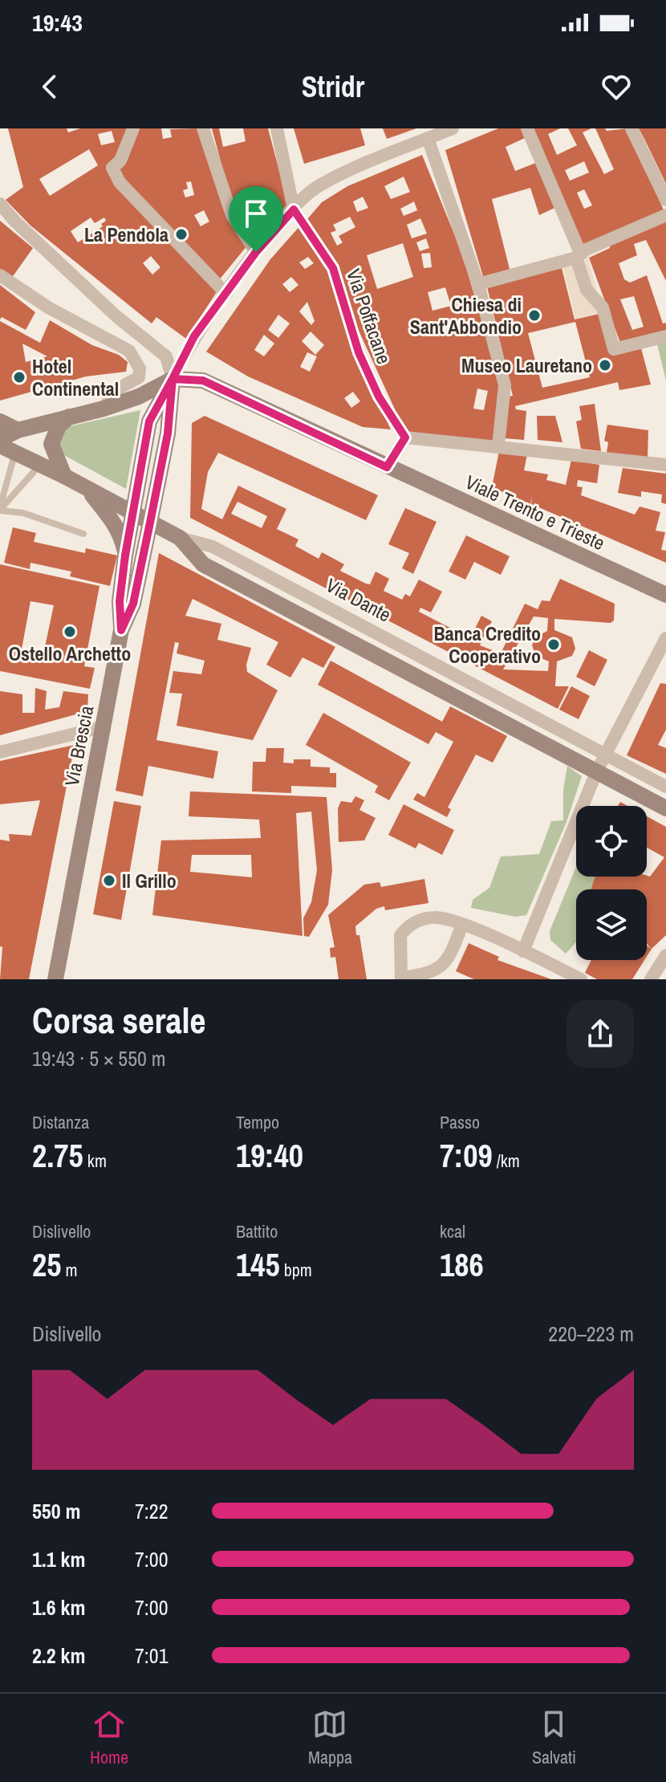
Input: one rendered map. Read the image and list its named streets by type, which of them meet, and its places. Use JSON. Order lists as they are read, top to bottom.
{
  "streets": {
    "main road": ["Viale Trento e Trieste", "Via Dante", "Via Brescia"],
    "street": ["Via Poffacane"]
  },
  "crossings": [
    ["Via Poffacane", "Viale Trento e Trieste"],
    ["Viale Trento e Trieste", "Via Brescia"],
    ["Via Dante", "Via Brescia"]
  ],
  "places": [
    "La Pendola",
    "Chiesa di Sant'Abbondio",
    "Museo Lauretano",
    "Hotel Continental",
    "Ostello Archetto",
    "Banca Credito Cooperativo",
    "Il Grillo"
  ],
  "page": {
    "status": "19:43",
    "header": "Stridr",
    "heading": ["Corsa serale", "19:43 · 5 × 550 m"],
    "stats": [
      ["Distanza", "2.75 km"],
      ["Tempo", "19:40"],
      ["Passo", "7:09 /km"],
      ["Dislivello", "25 m"],
      ["Battito", "145 bpm"],
      ["kcal", "186"]
    ],
    "chart": ["Dislivello", "220–223 m"],
    "list": [
      {
        "name": "550 m",
        "note": "7:22"
      },
      {
        "name": "1.1 km",
        "note": "7:00"
      },
      {
        "name": "1.6 km",
        "note": "7:00"
      },
      {
        "name": "2.2 km",
        "note": "7:01"
      }
    ],
    "tabs": ["Home", "Mappa", "Salvati"]
  }
}
